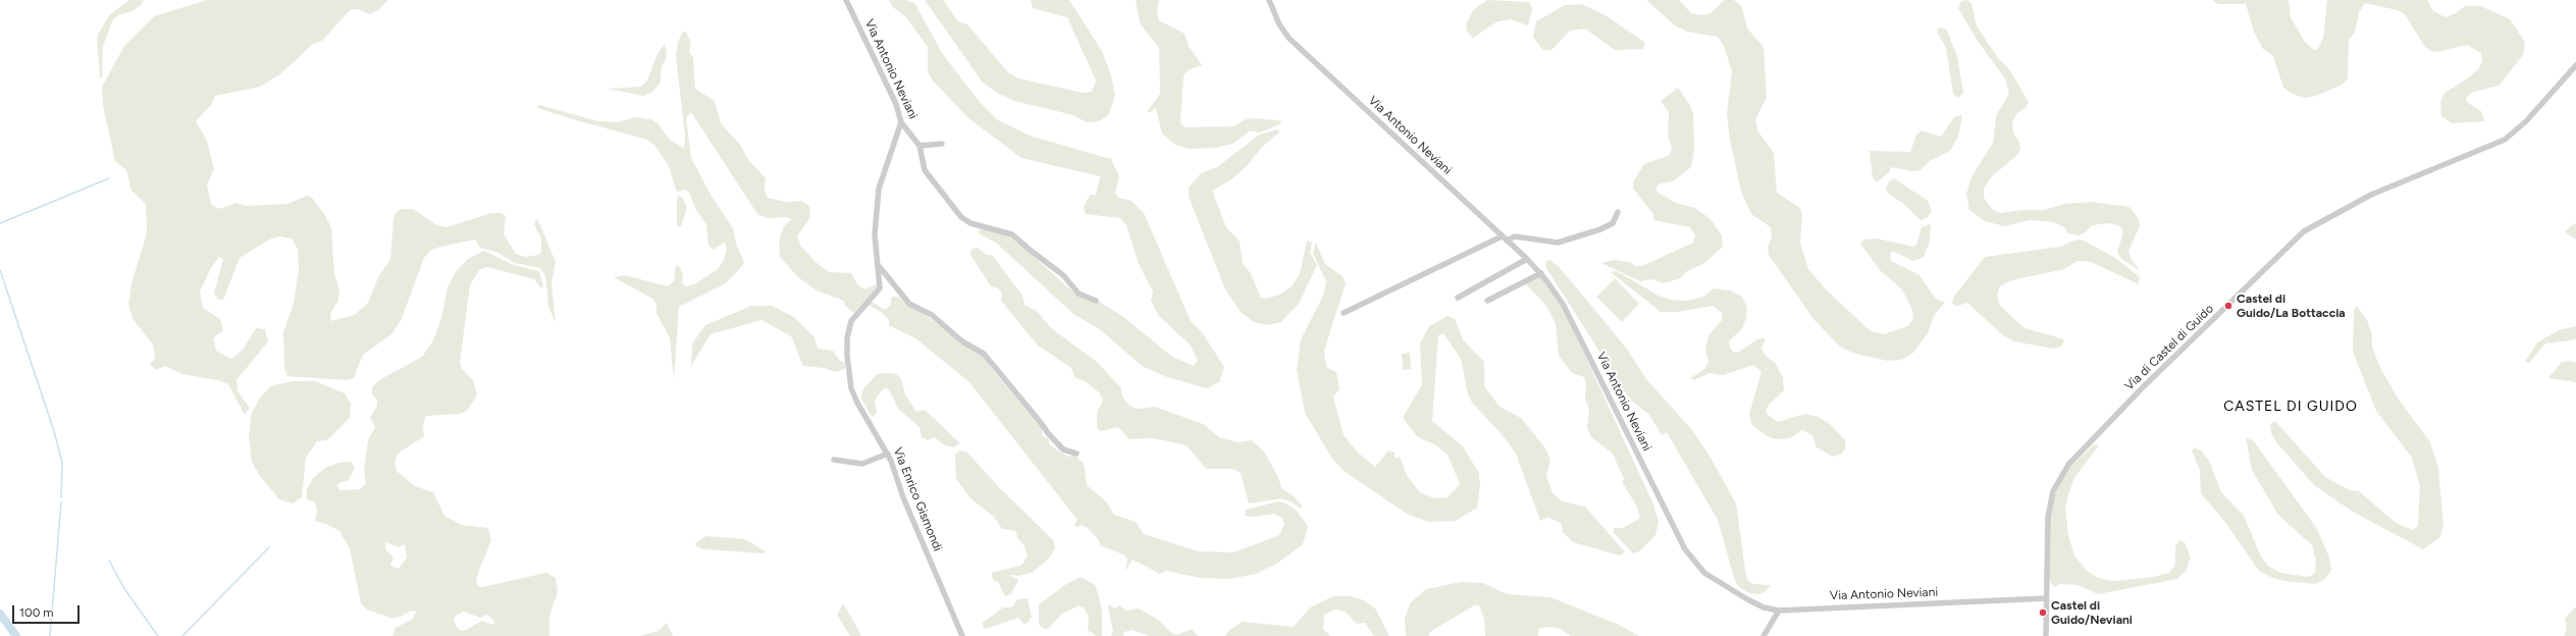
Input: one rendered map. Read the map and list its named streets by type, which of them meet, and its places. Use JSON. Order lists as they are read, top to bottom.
{
  "streets": {
    "street": ["Via Antonio Neviani", "Via di Castel di Guido", "Via Enrico Gismondi"]
  },
  "crossings": [
    ["Via Antonio Neviani", "Via di Castel di Guido"],
    ["Via Antonio Neviani", "Via Enrico Gismondi"]
  ],
  "districts": ["CASTEL DI GUIDO"],
  "places": ["Castel di Guido/La Bottaccia", "Castel di Guido/Neviani"],
  "scale_bar": "100 m"
}
